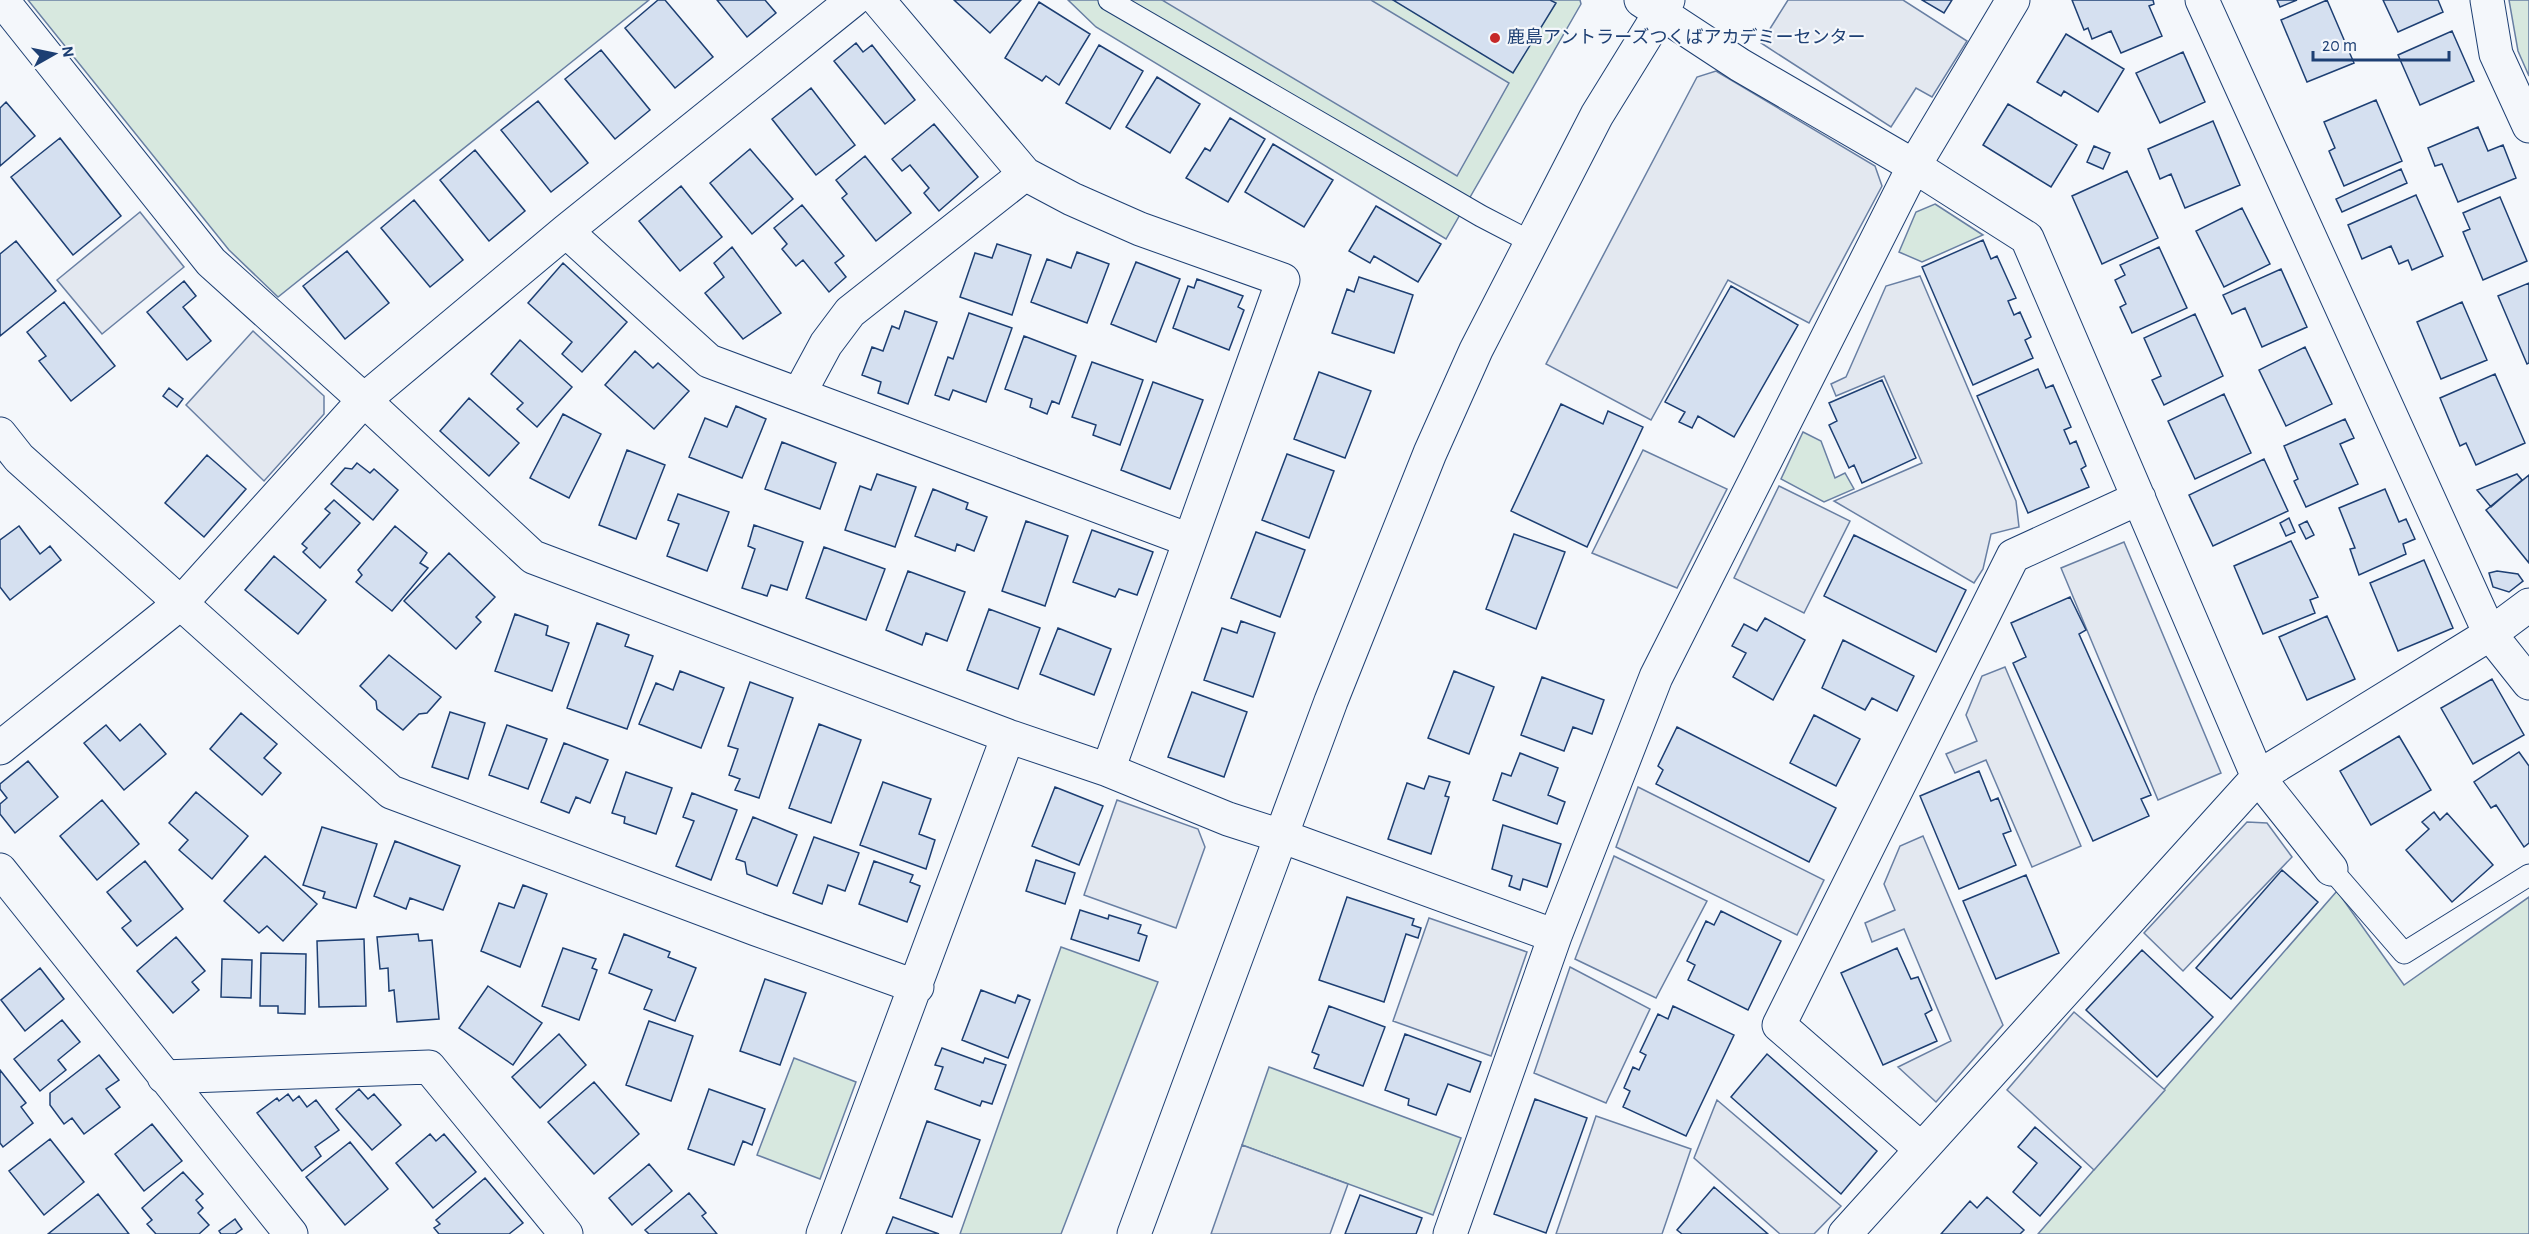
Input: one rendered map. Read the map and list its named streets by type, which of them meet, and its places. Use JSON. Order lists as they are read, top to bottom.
{
  "places": ["鹿島アントラーズつくばアカデミーセンター"],
  "scale_bar": "20 m",
  "north": "right"
}
